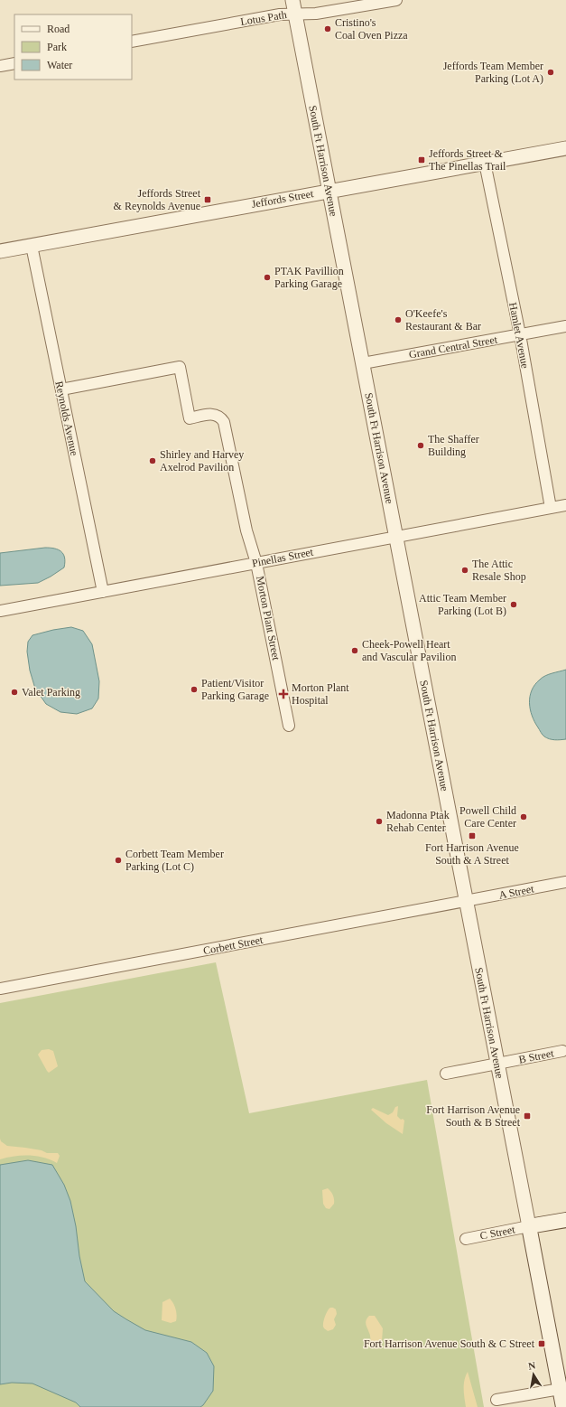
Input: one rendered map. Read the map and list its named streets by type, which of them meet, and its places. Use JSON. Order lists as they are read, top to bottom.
{
  "streets": {
    "main road": ["South Ft Harrison Avenue"],
    "street": [
      "Lotus Path",
      "Jeffords Street",
      "Hamlet Avenue",
      "Grand Central Street",
      "Reynolds Avenue",
      "Pinellas Street",
      "Morton Plant Street",
      "A Street",
      "Corbett Street",
      "B Street",
      "C Street"
    ]
  },
  "crossings": [
    ["Lotus Path", "South Ft Harrison Avenue"],
    ["South Ft Harrison Avenue", "Jeffords Street"],
    ["South Ft Harrison Avenue", "Grand Central Street"],
    ["South Ft Harrison Avenue", "Pinellas Street"],
    ["South Ft Harrison Avenue", "A Street"],
    ["South Ft Harrison Avenue", "Corbett Street"],
    ["South Ft Harrison Avenue", "B Street"],
    ["South Ft Harrison Avenue", "C Street"],
    ["Jeffords Street", "Hamlet Avenue"],
    ["Jeffords Street", "Reynolds Avenue"],
    ["Hamlet Avenue", "Grand Central Street"],
    ["Hamlet Avenue", "Pinellas Street"],
    ["Reynolds Avenue", "Pinellas Street"],
    ["Reynolds Avenue", "Morton Plant Street"],
    ["Pinellas Street", "Morton Plant Street"],
    ["A Street", "Corbett Street"]
  ],
  "places": {
    "other": [
      "Cristino's Coal Oven Pizza",
      "Jeffords Team Member Parking (Lot A)",
      "PTAK Pavillion Parking Garage",
      "O'Keefe's Restaurant & Bar",
      "The Shaffer Building",
      "Shirley and Harvey Axelrod Pavilion",
      "The Attic Resale Shop",
      "Attic Team Member Parking (Lot B)",
      "Cheek-Powell Heart and Vascular Pavilion",
      "Patient/Visitor Parking Garage",
      "Valet Parking",
      "Powell Child Care Center",
      "Madonna Ptak Rehab Center",
      "Corbett Team Member Parking (Lot C)"
    ],
    "transit": [
      "Jeffords Street & The Pinellas Trail",
      "Jeffords Street & Reynolds Avenue",
      "Fort Harrison Avenue South & A Street",
      "Fort Harrison Avenue South & B Street",
      "Fort Harrison Avenue South & C Street"
    ],
    "health": ["Morton Plant Hospital"]
  },
  "legend": ["Road", "Park", "Water"],
  "north": "top"
}
